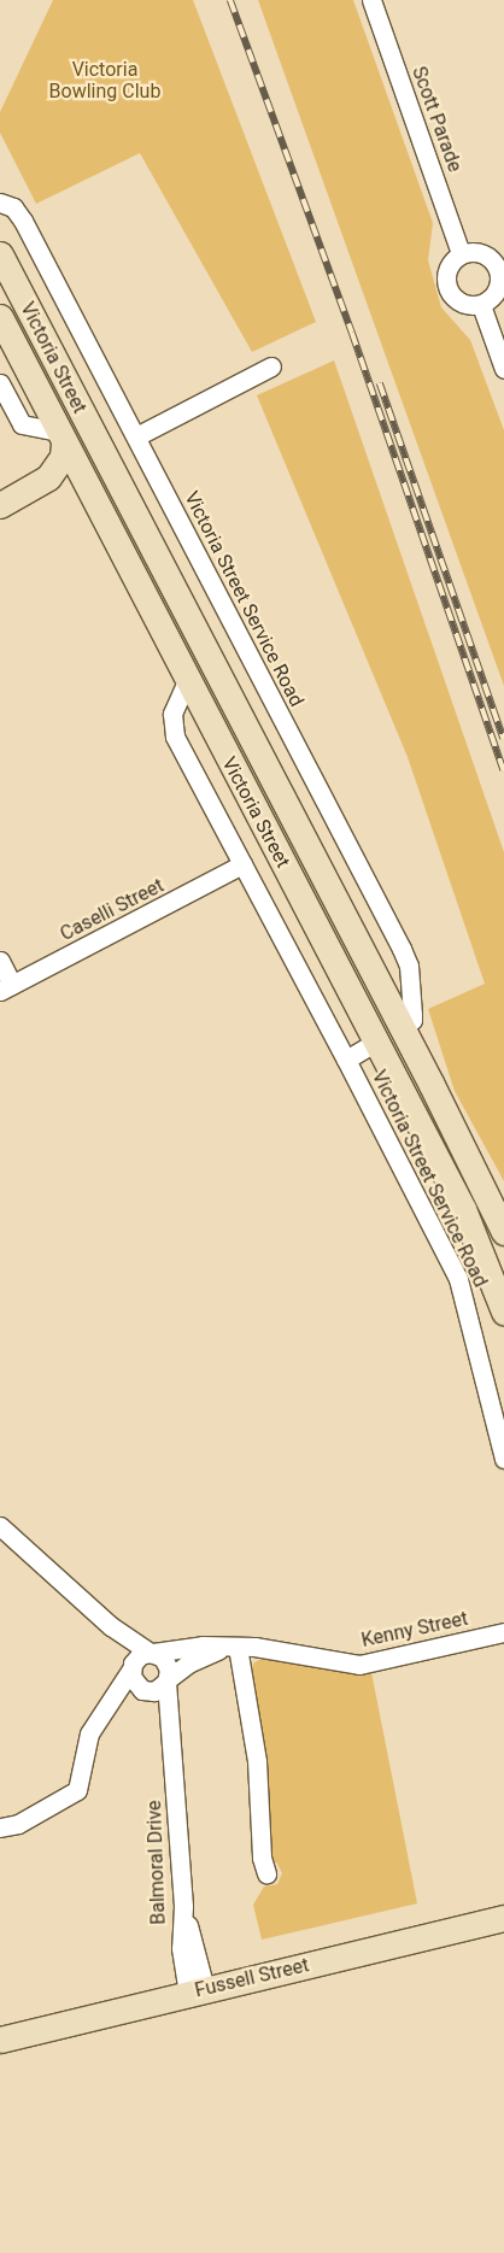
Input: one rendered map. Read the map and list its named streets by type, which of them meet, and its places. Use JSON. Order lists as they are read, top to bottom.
{
  "streets": {
    "main road": ["Victoria Street", "Fussell Street"],
    "street": [
      "Scott Parade",
      "Victoria Street Service Road",
      "Caselli Street",
      "Kenny Street",
      "Balmoral Drive"
    ]
  },
  "crossings": [
    ["Victoria Street", "Victoria Street Service Road"],
    ["Victoria Street Service Road", "Caselli Street"],
    ["Kenny Street", "Balmoral Drive"],
    ["Balmoral Drive", "Fussell Street"]
  ],
  "parks": ["Victoria Bowling Club"]
}
